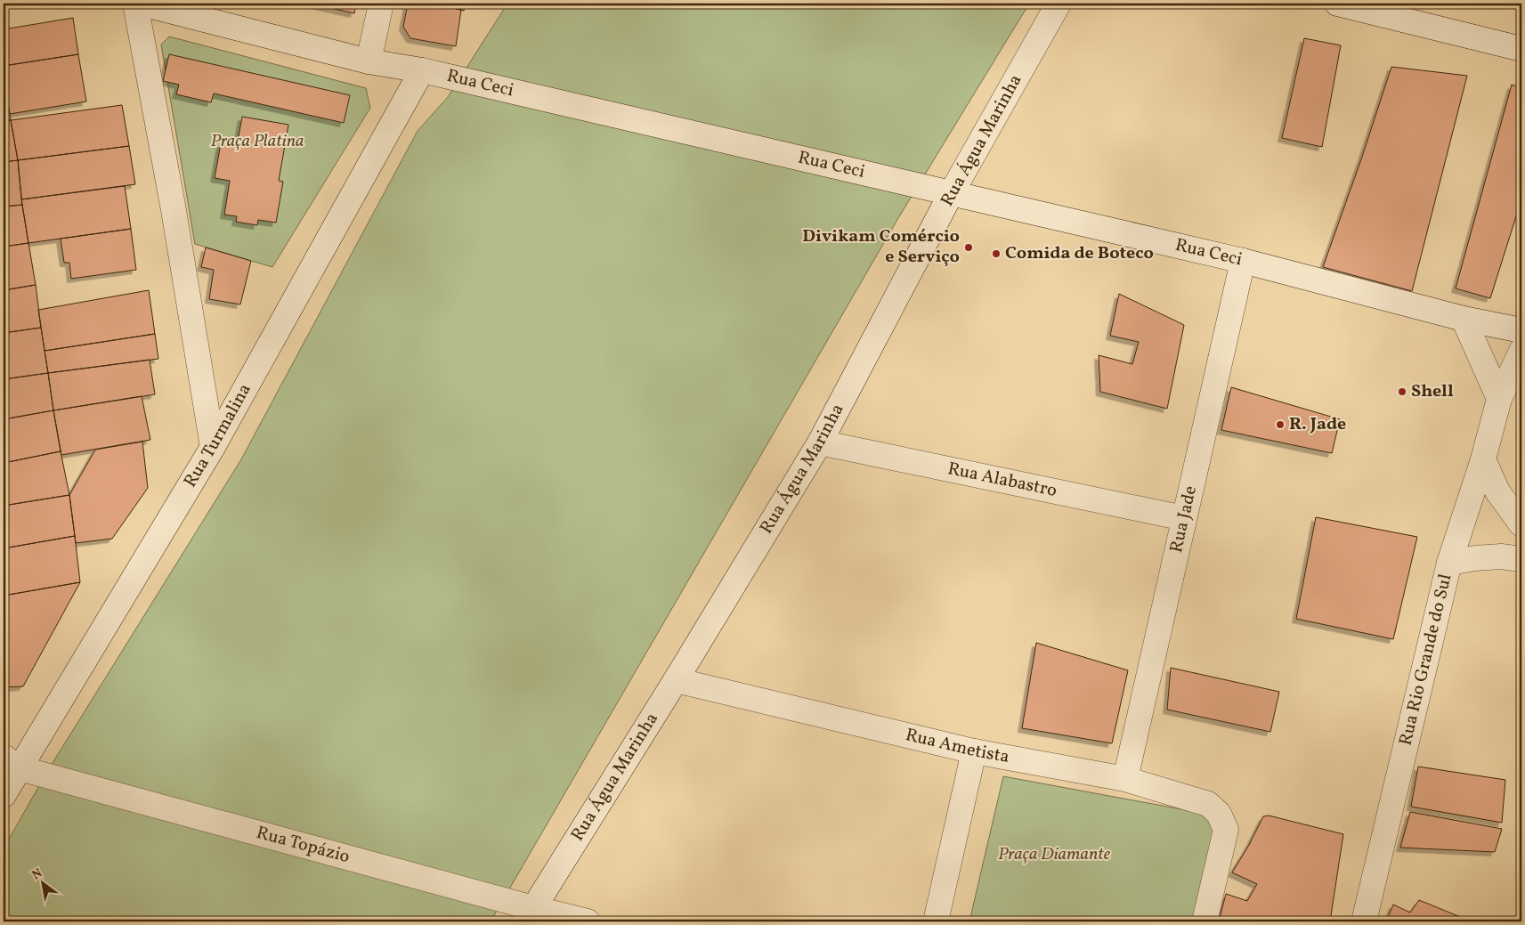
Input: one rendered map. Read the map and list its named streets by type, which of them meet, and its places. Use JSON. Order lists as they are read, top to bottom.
{
  "streets": {
    "street": [
      "Rua Ceci",
      "Rua Água Marinha",
      "Rua Turmalina",
      "Rua Alabastro",
      "Rua Jade",
      "Rua Rio Grande do Sul",
      "Rua Ametista",
      "Rua Topázio"
    ]
  },
  "crossings": [
    ["Rua Ceci", "Rua Água Marinha"],
    ["Rua Ceci", "Rua Turmalina"],
    ["Rua Ceci", "Rua Jade"],
    ["Rua Água Marinha", "Rua Alabastro"],
    ["Rua Água Marinha", "Rua Ametista"],
    ["Rua Água Marinha", "Rua Topázio"],
    ["Rua Turmalina", "Rua Topázio"],
    ["Rua Alabastro", "Rua Jade"],
    ["Rua Jade", "Rua Ametista"]
  ],
  "parks": ["Praça Platina", "Praça Diamante"],
  "places": [
    "Divikam Comércio e Serviço",
    "Comida de Boteco",
    "Shell",
    "R. Jade"
  ],
  "north": "top left"
}
